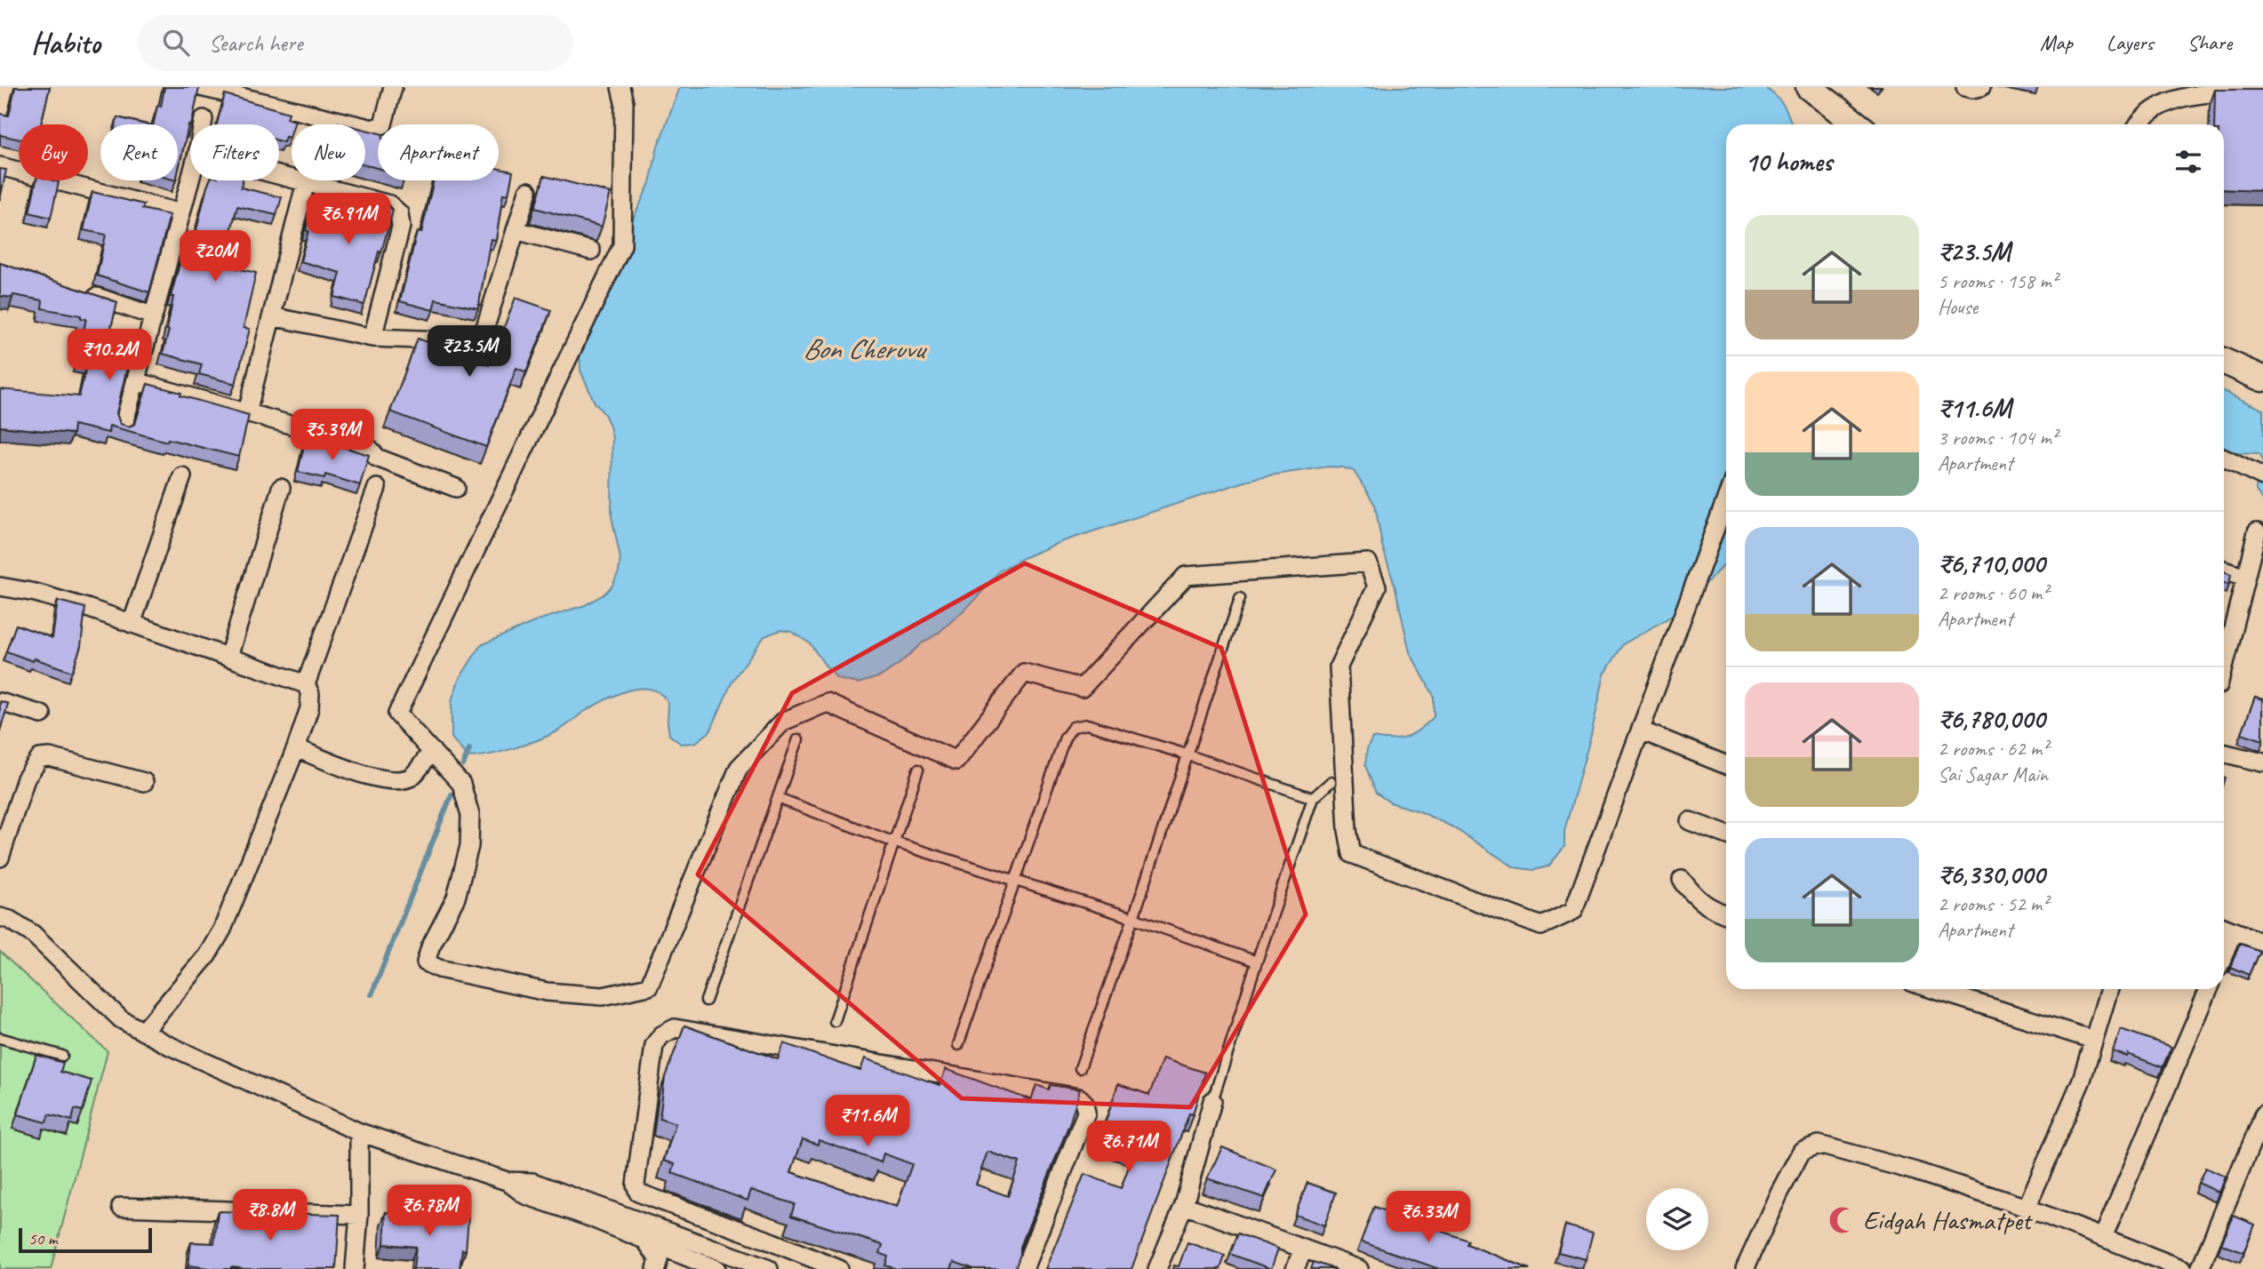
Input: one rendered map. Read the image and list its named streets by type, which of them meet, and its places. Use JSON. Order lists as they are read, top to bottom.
{
  "water": ["Bon Cheruvu"],
  "places": {
    "mosque": ["Eidgah Hasmatpet"]
  },
  "scale_bar": "50 m",
  "page": {
    "header": "Habito",
    "search": "Search here",
    "nav": ["Map", "Layers", "Share"],
    "chip": [
      "Buy",
      "Rent",
      "Filters",
      "New",
      "Apartment"
    ],
    "heading": "10 homes",
    "price": [
      "₹6.91M",
      "₹20M",
      "₹23.5M",
      "₹10.2M",
      "₹5.39M",
      "₹11.6M",
      "₹6.71M",
      "₹6.78M",
      "₹8.8M",
      "₹6.33M"
    ],
    "list": [
      {
        "name": "₹23.5M",
        "note": "5 rooms · 158 m² · House"
      },
      {
        "name": "₹11.6M",
        "note": "3 rooms · 104 m² · Apartment"
      },
      {
        "name": "₹6,710,000",
        "note": "2 rooms · 60 m² · Apartment"
      },
      {
        "name": "₹6,780,000",
        "note": "2 rooms · 62 m² · Sai Sagar Main"
      },
      {
        "name": "₹6,330,000",
        "note": "2 rooms · 52 m² · Apartment"
      }
    ],
    "scale": "50 m"
  }
}
